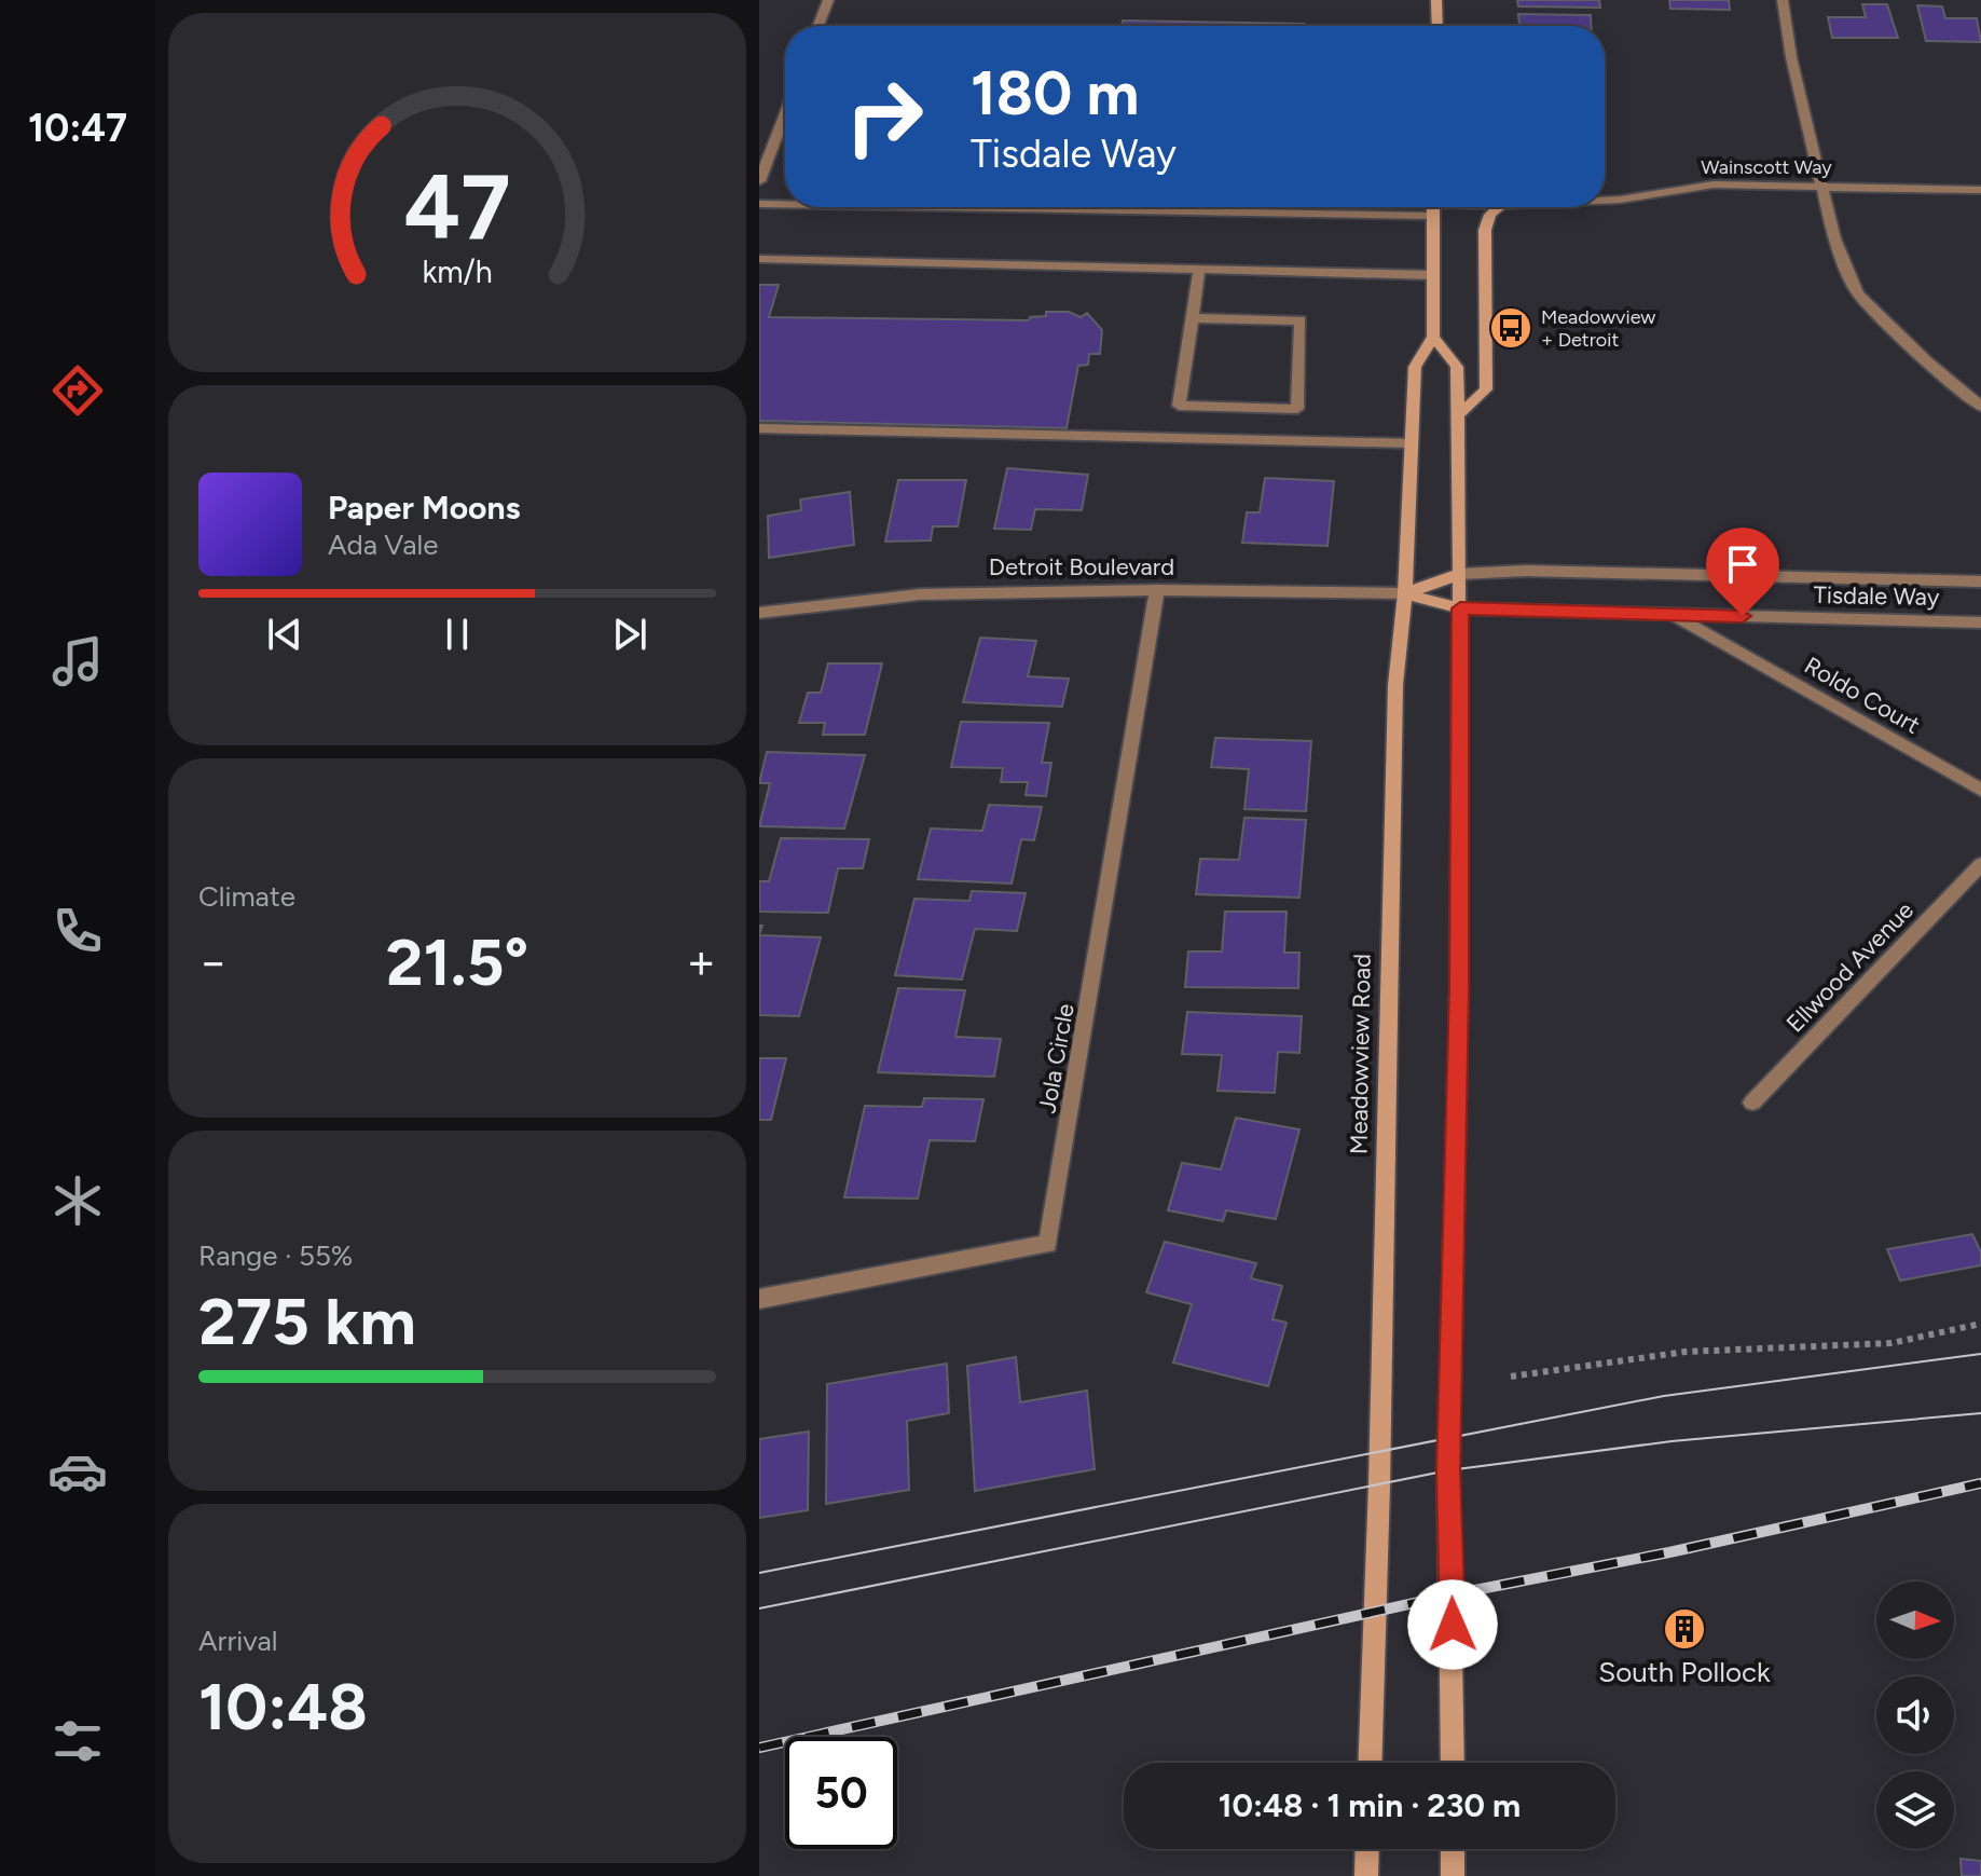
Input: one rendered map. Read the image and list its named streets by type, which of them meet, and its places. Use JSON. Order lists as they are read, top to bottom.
{
  "streets": {
    "main road": ["Meadowview Road"],
    "street": [
      "Wainscott Way",
      "Detroit Boulevard",
      "Tisdale Way",
      "Roldo Court",
      "Ellwood Avenue",
      "Jola Circle"
    ]
  },
  "crossings": [
    ["Detroit Boulevard", "Meadowview Road"],
    ["Detroit Boulevard", "Jola Circle"],
    ["Tisdale Way", "Roldo Court"]
  ],
  "places": {
    "bus stop": ["Meadowview + Detroit"],
    "building": ["South Pollock"]
  },
  "north": "right",
  "page": {
    "tabs": "10:47",
    "turn": ["180 m", "Tisdale Way"],
    "song": ["Paper Moons", "Ada Vale"],
    "tile": [
      "Climate",
      ["Range · 55%", "275 km"],
      ["Arrival", "10:48"]
    ],
    "heat": ["−", "21.5°", "+"],
    "limit": "50",
    "trip": "10:48 · 1 min · 230 m",
    "gauge": ["47", "km/h"]
  }
}
